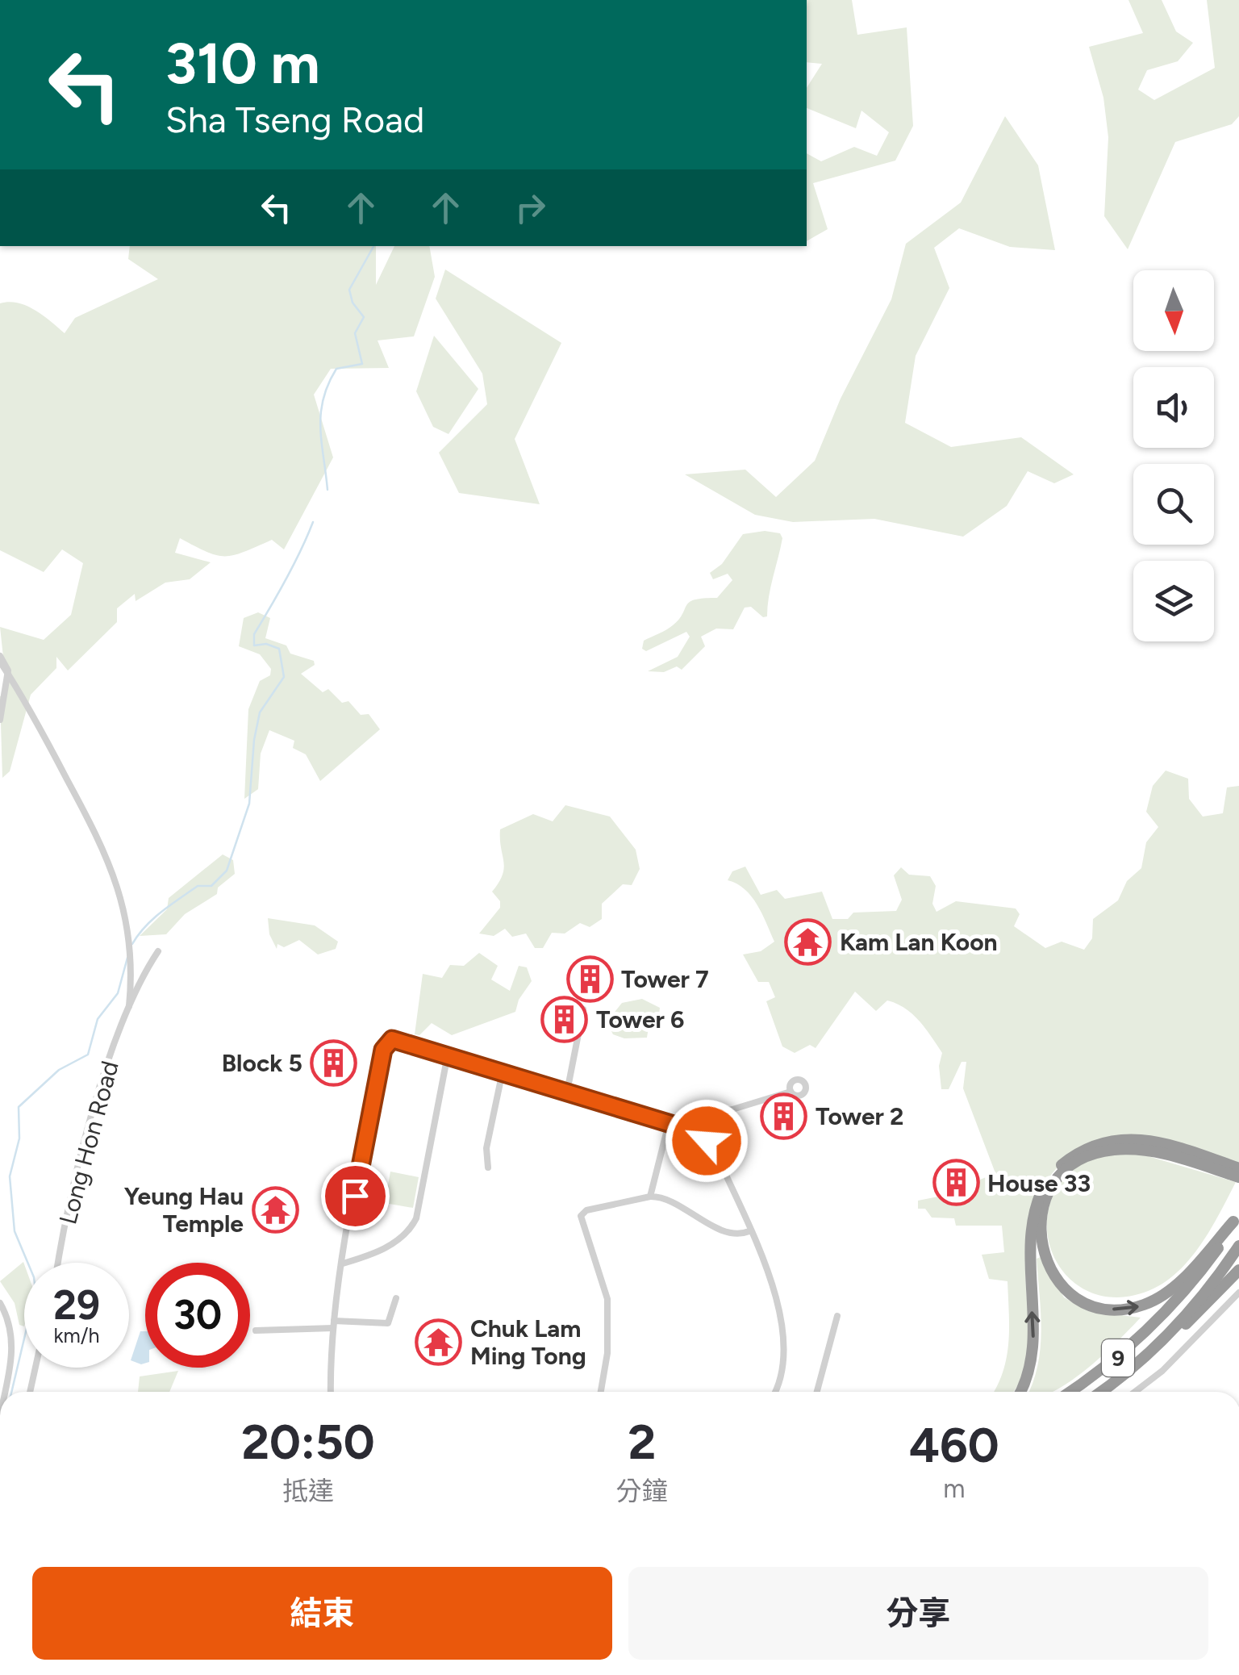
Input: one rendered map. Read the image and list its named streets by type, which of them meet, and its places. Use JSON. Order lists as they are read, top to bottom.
{
  "streets": {
    "highway": ["9"],
    "street": ["Long Hon Road"]
  },
  "places": {
    "temple": ["Kam Lan Koon", "Yeung Hau Temple", "Chuk Lam Ming Tong"],
    "building": [
      "Tower 7",
      "Tower 6",
      "Block 5",
      "Tower 2",
      "House 33"
    ]
  },
  "north": "bottom",
  "page": {
    "turn": ["310 m", "Sha Tseng Road"],
    "speed": "29 km/h",
    "limit": "30",
    "eta": [
      "20:50",
      "抵達",
      "2",
      "分鐘",
      "460",
      "m"
    ],
    "buttons": ["結束", "分享"]
  }
}
